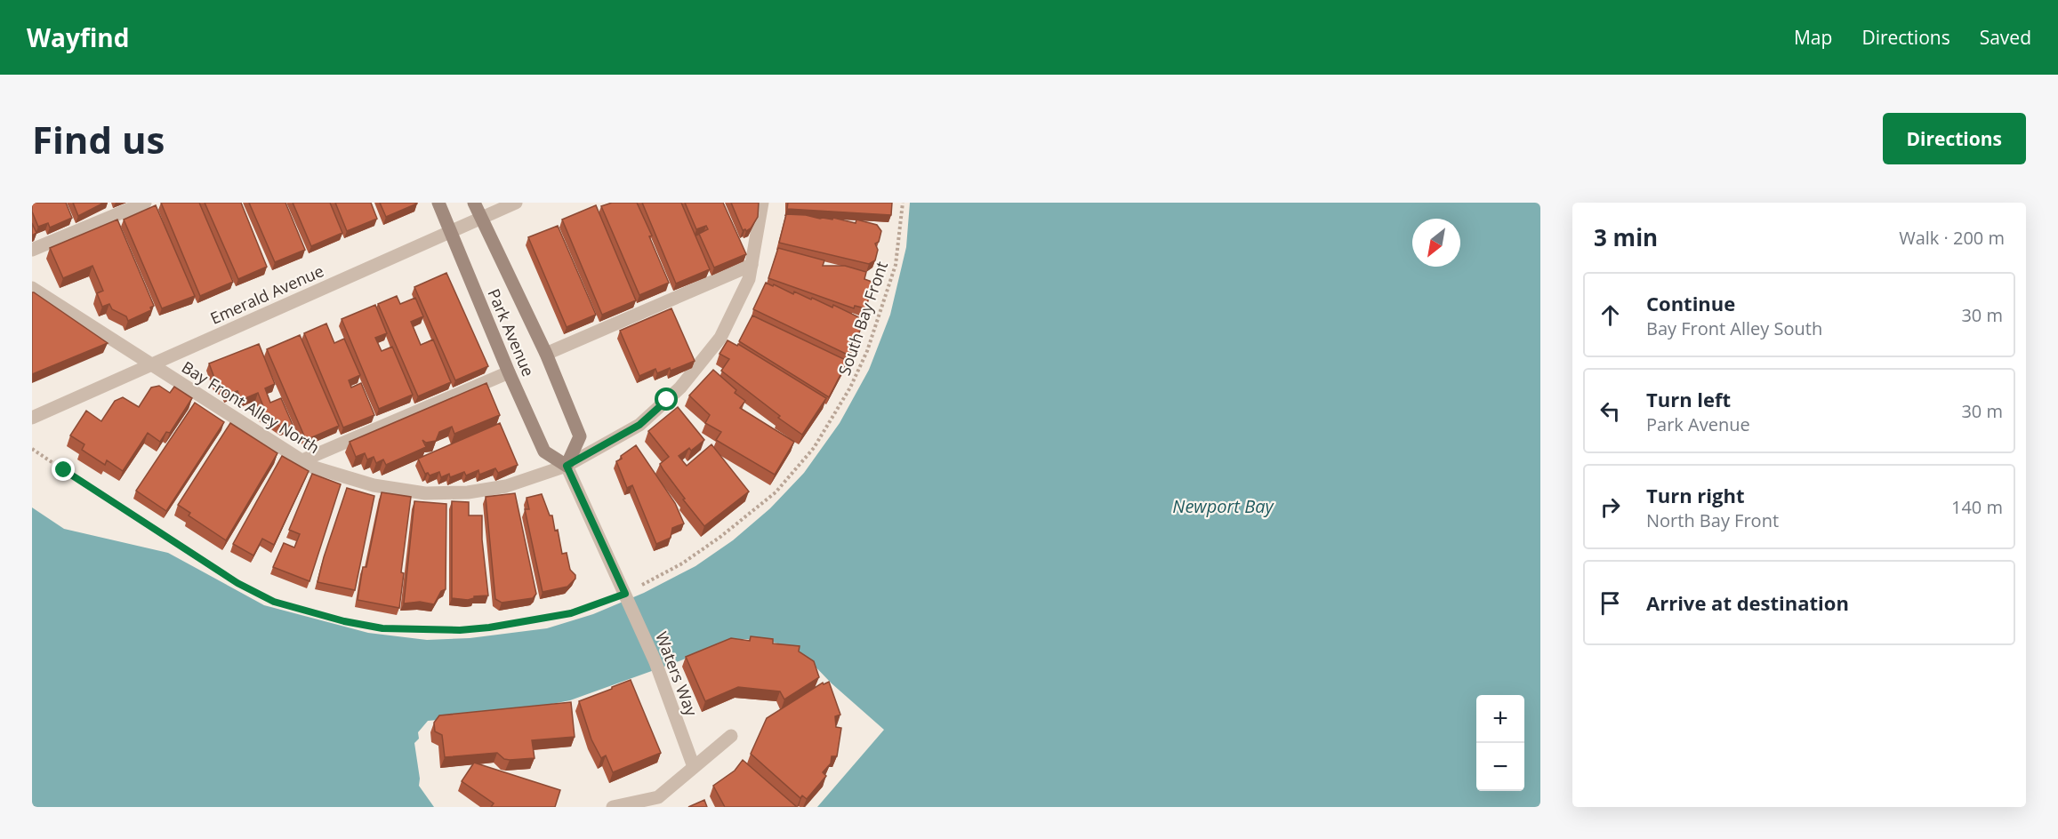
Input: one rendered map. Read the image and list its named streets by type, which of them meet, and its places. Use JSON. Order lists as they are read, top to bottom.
{
  "streets": {
    "street": [
      "Emerald Avenue",
      "Park Avenue",
      "Bay Front Alley North",
      "Waters Way"
    ],
    "path": ["South Bay Front"]
  },
  "crossings": [
    ["Emerald Avenue", "Park Avenue"],
    ["Emerald Avenue", "Bay Front Alley North"],
    ["South Bay Front", "Waters Way"],
    ["Park Avenue", "Bay Front Alley North"]
  ],
  "water": ["Newport Bay"],
  "north": "bottom left",
  "page": {
    "header": "Wayfind",
    "nav": ["Map", "Directions", "Saved"],
    "buttons": "Directions",
    "title": "Find us",
    "heading": ["3 min", "Walk · 200 m"],
    "list": [
      ["Continue", "Bay Front Alley South", "30 m"],
      ["Turn left", "Park Avenue", "30 m"],
      ["Turn right", "North Bay Front", "140 m"],
      "Arrive at destination"
    ],
    "map_buttons": ["+", "−"]
  }
}
